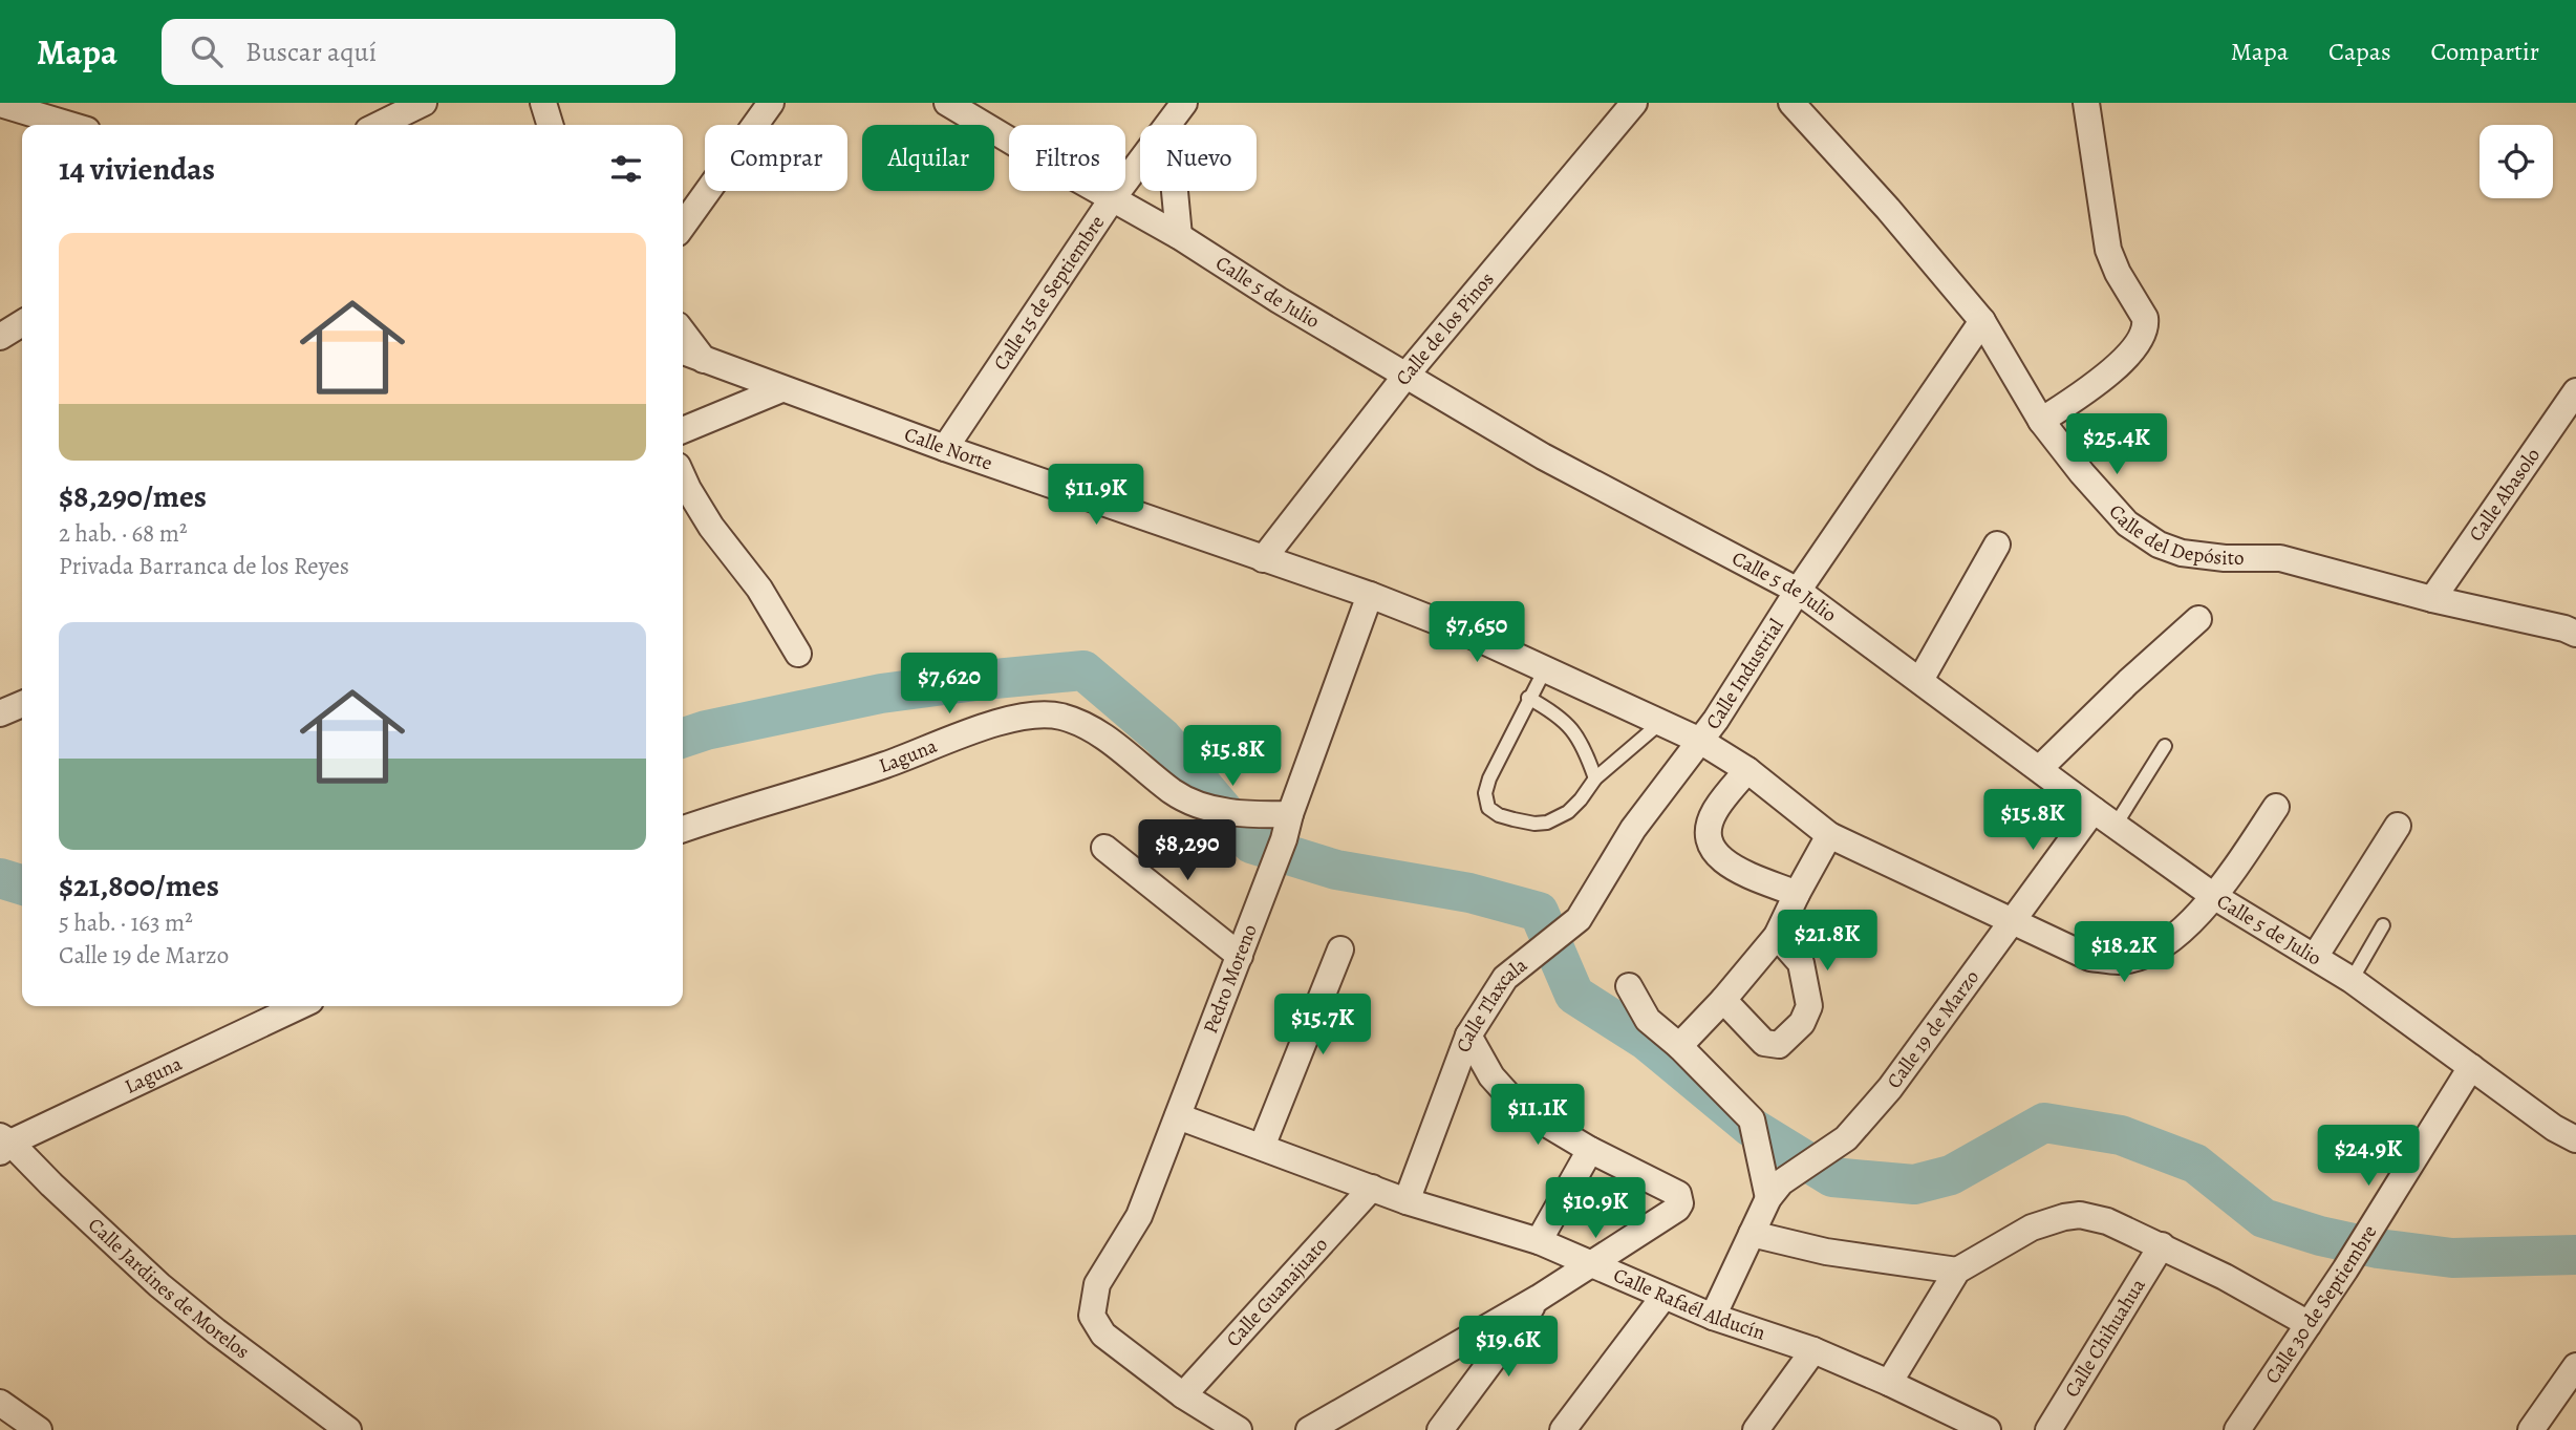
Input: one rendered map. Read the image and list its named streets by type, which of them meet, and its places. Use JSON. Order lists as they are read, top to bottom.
{
  "streets": {
    "street": [
      "Calle 15 de Septiembre",
      "Calle 5 de Julio",
      "Calle de los Pinos",
      "Calle Norte",
      "Calle Abasolo",
      "Calle del Depósito",
      "Calle Industrial",
      "Laguna",
      "Pedro Moreno",
      "Calle Tlaxcala",
      "Calle 19 de Marzo",
      "Calle Jardines de Morelos",
      "Calle Guanajuato",
      "Calle Rafaél Alducín",
      "Calle 30 de Septiembre",
      "Calle Chihuahua"
    ]
  },
  "crossings": [
    ["Calle 15 de Septiembre", "Calle 5 de Julio"],
    ["Calle 15 de Septiembre", "Calle Norte"],
    ["Calle 5 de Julio", "Calle de los Pinos"],
    ["Calle 5 de Julio", "Calle Industrial"],
    ["Calle 5 de Julio", "Calle 19 de Marzo"],
    ["Calle 5 de Julio", "Calle 30 de Septiembre"],
    ["Calle de los Pinos", "Calle Norte"],
    ["Calle Norte", "Calle Industrial"],
    ["Calle Norte", "Pedro Moreno"],
    ["Calle Norte", "Calle 19 de Marzo"],
    ["Calle Abasolo", "Calle del Depósito"],
    ["Calle del Depósito", "Calle Industrial"],
    ["Calle Industrial", "Calle Tlaxcala"],
    ["Laguna", "Pedro Moreno"],
    ["Laguna", "Calle Jardines de Morelos"],
    ["Pedro Moreno", "Calle Guanajuato"],
    ["Pedro Moreno", "Calle Rafaél Alducín"],
    ["Calle Tlaxcala", "Calle Rafaél Alducín"],
    ["Calle Guanajuato", "Calle Rafaél Alducín"]
  ],
  "page": {
    "header": "Mapa",
    "search": "Buscar aquí",
    "nav": ["Mapa", "Capas", "Compartir"],
    "chip": [
      "Comprar",
      "Alquilar",
      "Filtros",
      "Nuevo"
    ],
    "heading": "14 viviendas",
    "list": [
      {
        "name": "$8,290/mes",
        "note": "2 hab. · 68 m² · Privada Barranca de los Reyes"
      },
      {
        "name": "$21,800/mes",
        "note": "5 hab. · 163 m² · Calle 19 de Marzo"
      }
    ],
    "price": [
      "$25.4K",
      "$11.9K",
      "$7,650",
      "$7,620",
      "$15.8K",
      "$15.8K",
      "$8,290",
      "$21.8K",
      "$18.2K",
      "$15.7K",
      "$11.1K",
      "$24.9K",
      "$10.9K",
      "$19.6K"
    ]
  }
}
